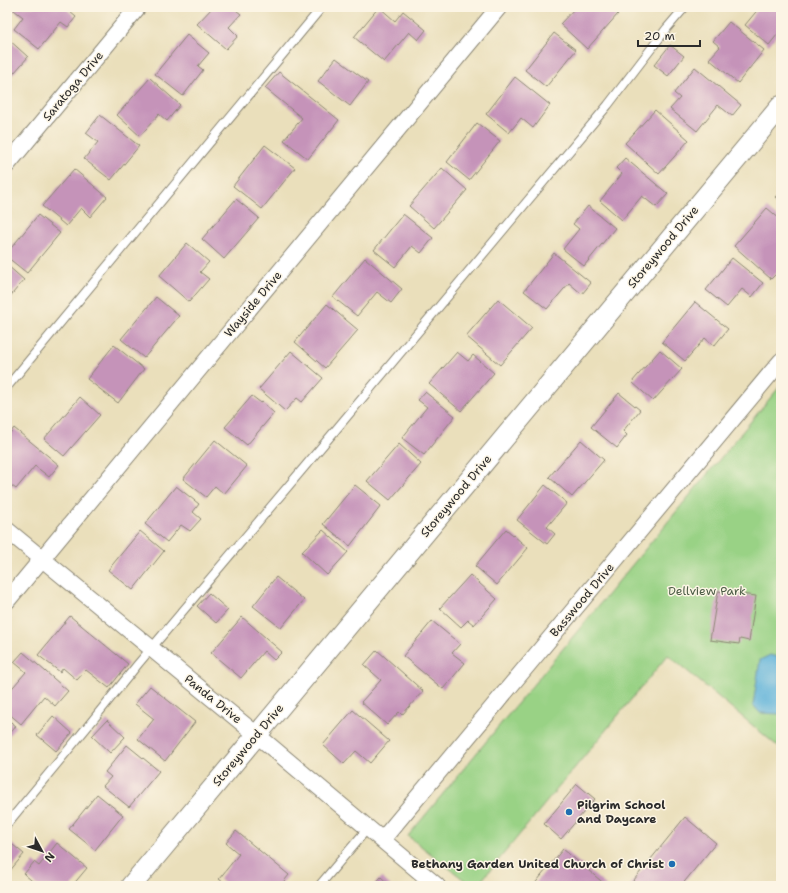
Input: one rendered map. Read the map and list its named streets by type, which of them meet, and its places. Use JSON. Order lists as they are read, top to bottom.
{
  "streets": {
    "street": [
      "Saratoga Drive",
      "Storeywood Drive",
      "Wayside Drive",
      "Basswood Drive",
      "Panda Drive"
    ]
  },
  "crossings": [
    ["Storeywood Drive", "Panda Drive"],
    ["Wayside Drive", "Panda Drive"],
    ["Basswood Drive", "Panda Drive"]
  ],
  "parks": ["Dellview Park"],
  "places": ["Pilgrim School and Daycare", "Bethany Garden United Church of Christ"],
  "scale_bar": "20 m",
  "north": "bottom right"
}
